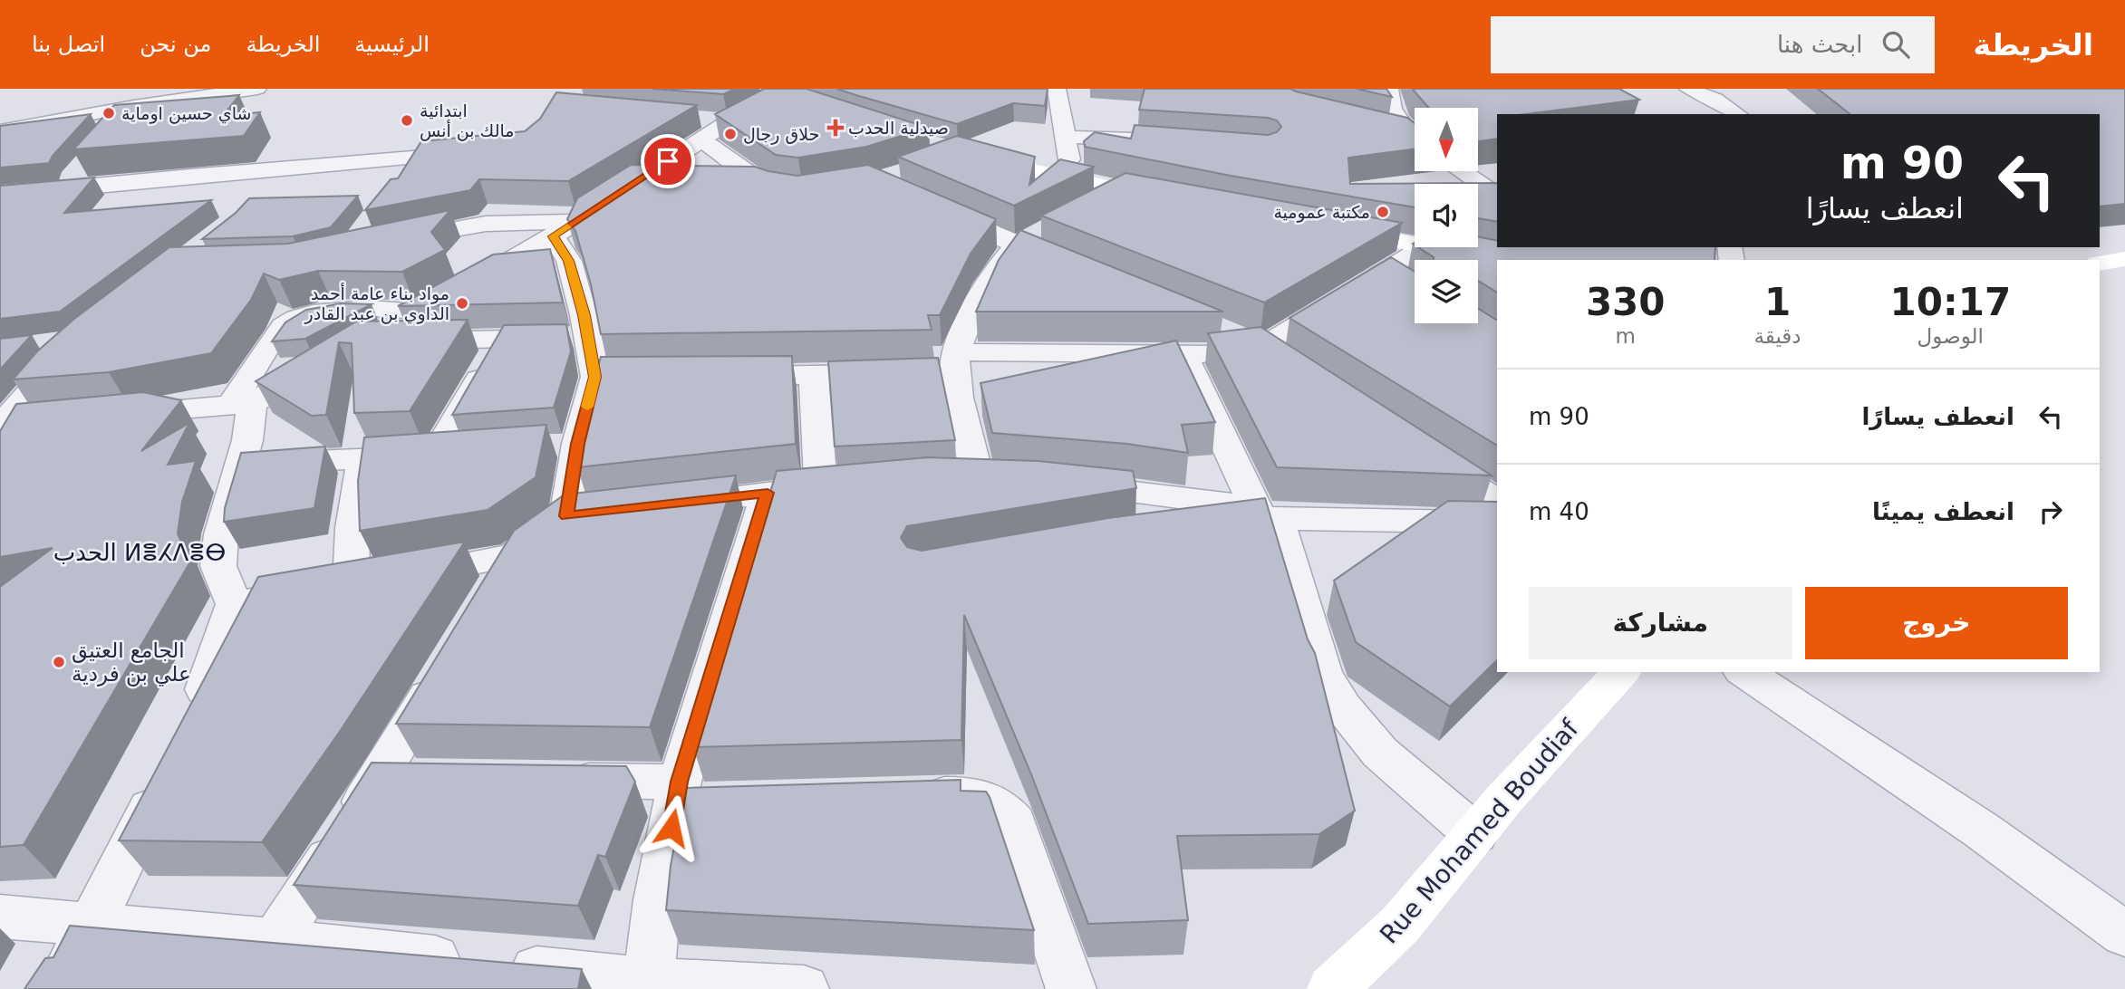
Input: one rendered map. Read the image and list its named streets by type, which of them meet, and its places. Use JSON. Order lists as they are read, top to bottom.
{
  "streets": {
    "street": ["Rue Mohamed Boudiaf"]
  },
  "districts": ["الحدب ⵍⴻⵃⴷⴻⴱ"],
  "places": {
    "other": [
      "شاي حسين اوماية",
      "ابتدائية مالك بن أنس",
      "حلاق رجال",
      "مكتبة عمومية",
      "مواد بناء عامة أحمد الداوي بن عبد القادر",
      "الجامع العتيق علي بن فردية"
    ],
    "health": ["صيدلية الحدب"]
  },
  "north": "bottom",
  "page": {
    "header": "الخريطة",
    "search": "ابحث هنا",
    "nav": [
      "الرئيسية",
      "الخريطة",
      "من نحن",
      "اتصل بنا"
    ],
    "turn": ["90 m", "انعطف يسارًا"],
    "eta": [
      "10:17",
      "الوصول",
      "1",
      "دقيقة",
      "330",
      "m"
    ],
    "list": [
      {
        "name": "انعطف يسارًا",
        "value": "90 m"
      },
      {
        "name": "انعطف يمينًا",
        "value": "40 m"
      }
    ],
    "buttons": ["خروج", "مشاركة"]
  }
}
